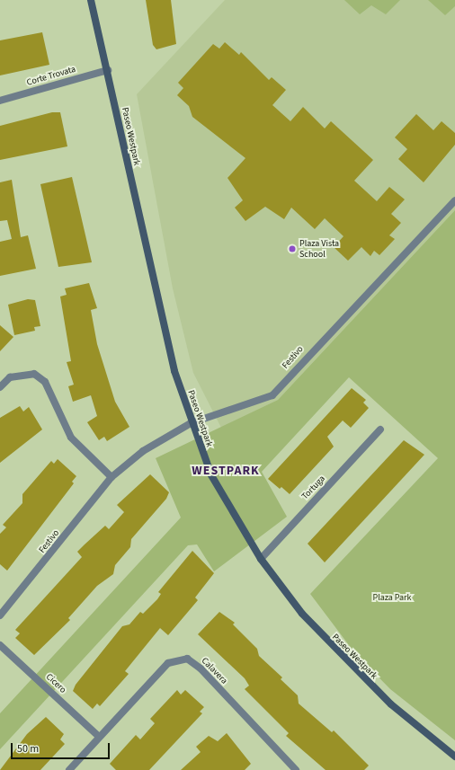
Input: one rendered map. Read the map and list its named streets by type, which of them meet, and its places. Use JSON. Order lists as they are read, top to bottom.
{
  "streets": {
    "street": [
      "Corte Trovata",
      "Paseo Westpark",
      "Festivo",
      "Tortuga",
      "Calavera",
      "Cicero"
    ]
  },
  "crossings": [
    ["Corte Trovata", "Paseo Westpark"],
    ["Paseo Westpark", "Festivo"],
    ["Paseo Westpark", "Tortuga"],
    ["Calavera", "Cicero"]
  ],
  "districts": ["WESTPARK"],
  "parks": ["Plaza Park"],
  "places": ["Plaza Vista School"],
  "scale_bar": "50 m"
}
